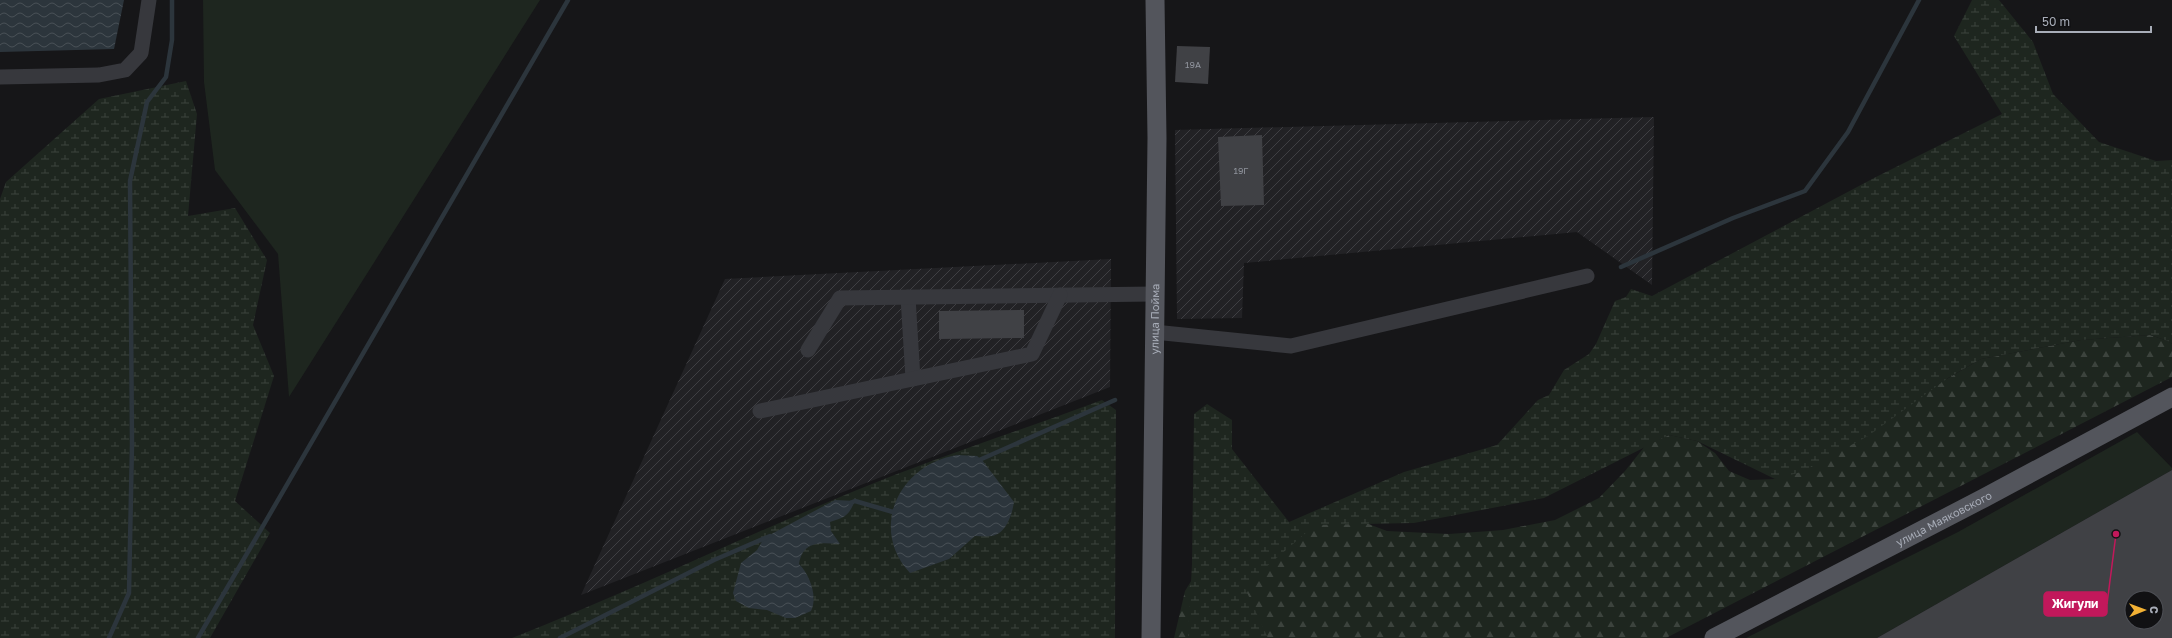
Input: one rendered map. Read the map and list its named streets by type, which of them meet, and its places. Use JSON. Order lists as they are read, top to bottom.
{
  "streets": {
    "main road": ["улица Пойма", "улица Маяковского"]
  },
  "places": ["Жигули"],
  "house_numbers": ["19А", "19Г"],
  "scale_bar": "50 m",
  "north": "right"
}
